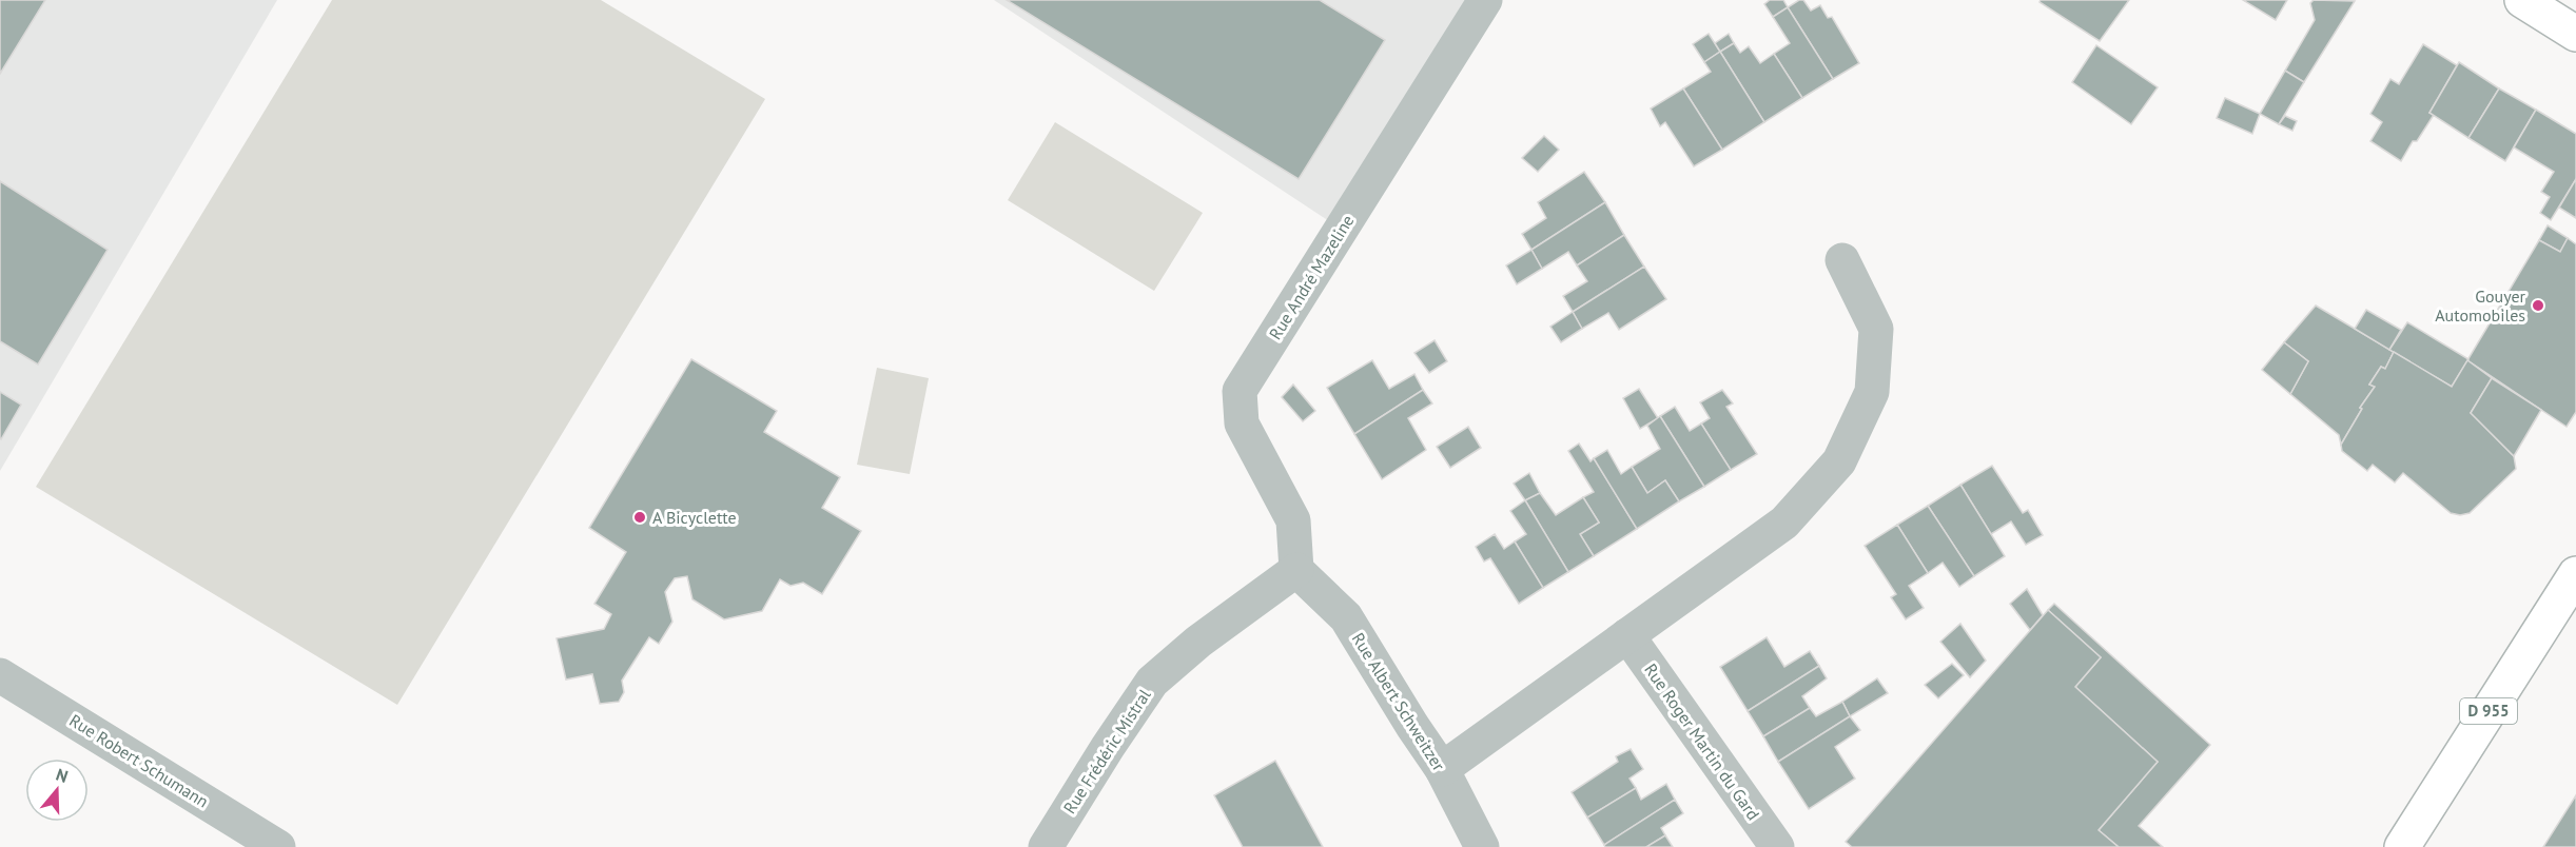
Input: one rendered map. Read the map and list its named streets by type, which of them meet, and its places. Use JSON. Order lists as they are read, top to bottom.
{
  "streets": {
    "main road": ["D 955"],
    "street": [
      "Rue André Mazeline",
      "Rue Albert Schweitzer",
      "Rue Roger Martin du Gard",
      "Rue Frédéric Mistral",
      "Rue Robert Schumann"
    ]
  },
  "crossings": [
    ["Rue André Mazeline", "Rue Albert Schweitzer"],
    ["Rue André Mazeline", "Rue Frédéric Mistral"],
    ["Rue Albert Schweitzer", "Rue Frédéric Mistral"]
  ],
  "places": ["Gouyer Automobiles", "A Bicyclette"],
  "north": "top"
}
